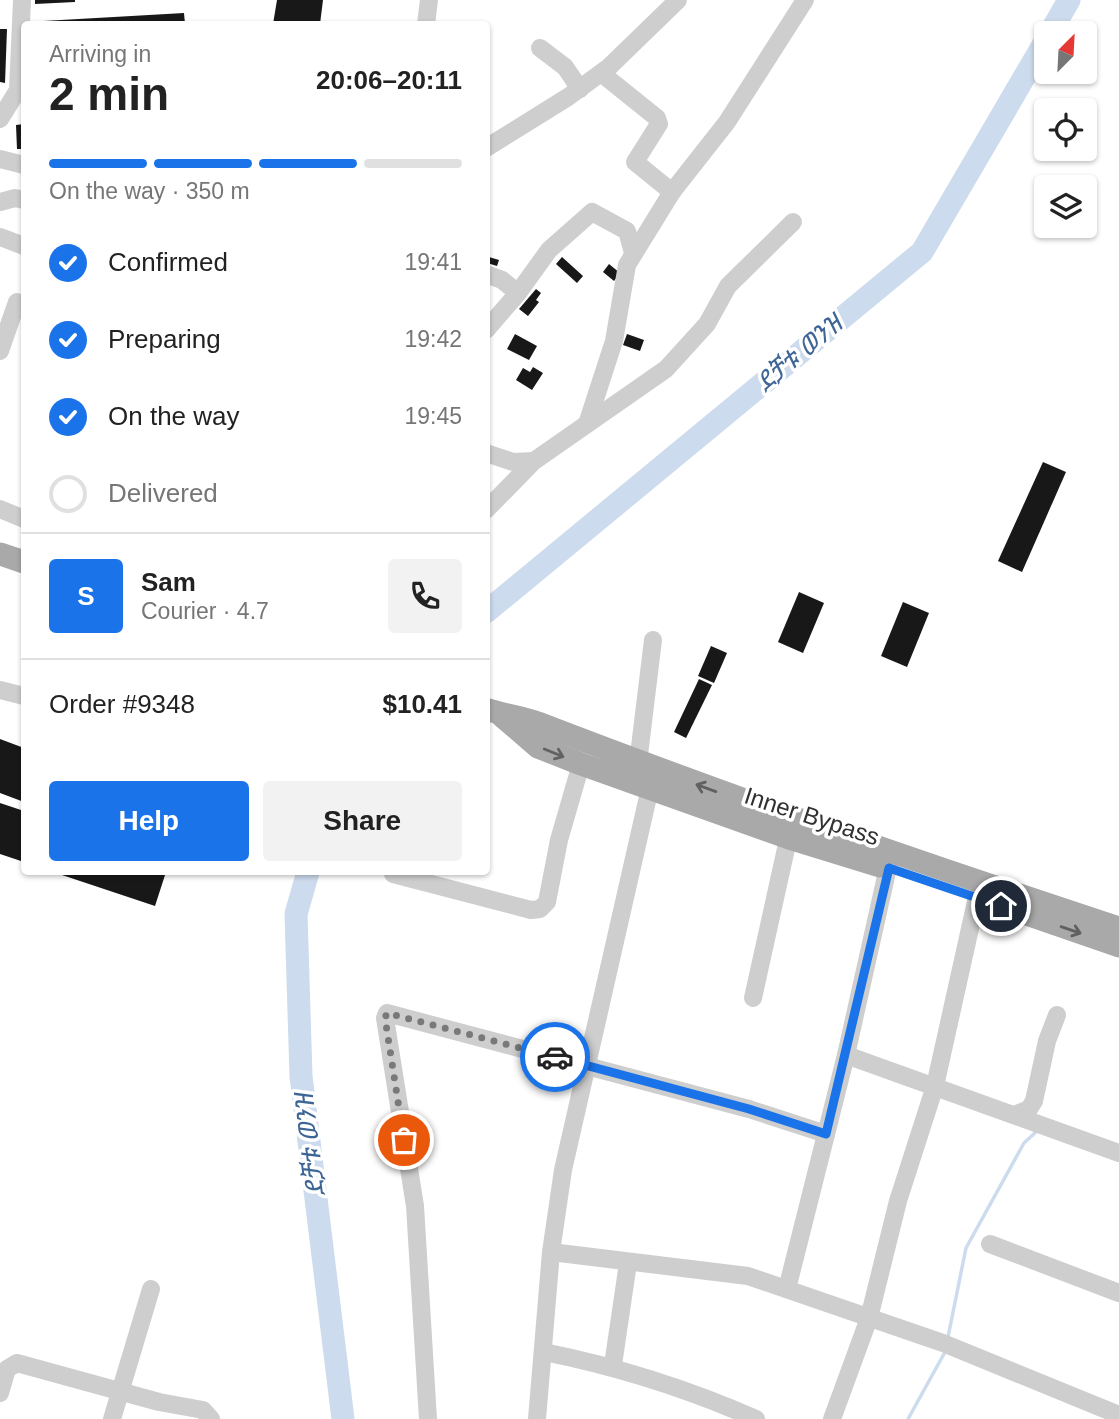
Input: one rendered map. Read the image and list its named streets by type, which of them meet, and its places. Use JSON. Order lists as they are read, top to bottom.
{
  "streets": {
    "main road": ["Inner Bypass"]
  },
  "water": ["ደቻቱ ወንዝ"],
  "north": "top right",
  "page": {
    "heading": ["2 min", "Arriving in", "20:06–20:11"],
    "panel": [
      "Sam",
      "Courier · 4.7",
      "Order #9348",
      "$10.41"
    ],
    "bar": "On the way · 350 m",
    "list": [
      ["Confirmed", "19:41"],
      ["Preparing", "19:42"],
      ["On the way", "19:45"],
      "Delivered"
    ],
    "round": "S",
    "buttons": ["Help", "Share"]
  }
}
